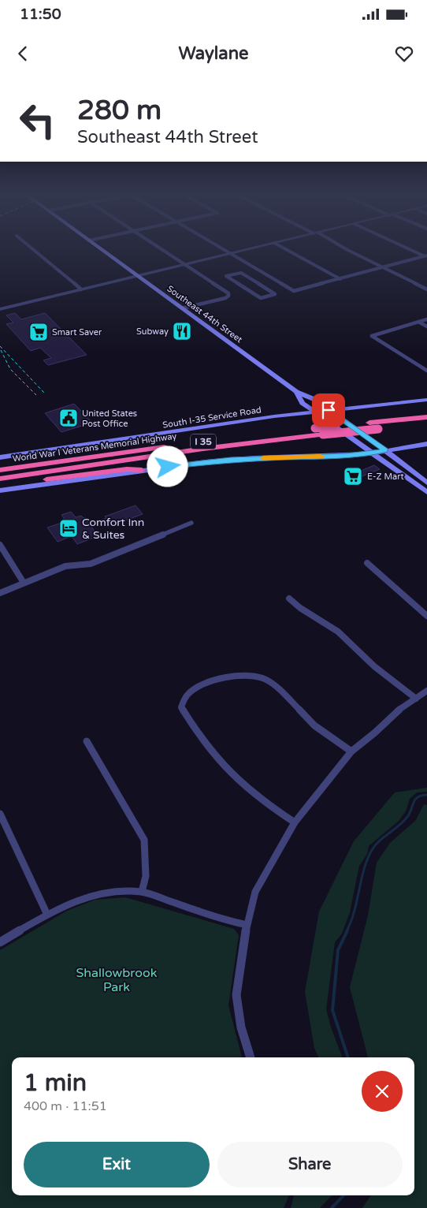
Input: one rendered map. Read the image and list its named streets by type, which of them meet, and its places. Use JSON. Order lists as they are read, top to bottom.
{
  "streets": {
    "highway": ["I 35", "World War I Veterans Memorial Highway"],
    "main road": ["Southeast 44th Street", "South I-35 Service Road"]
  },
  "crossings": [
    ["Southeast 44th Street", "South I-35 Service Road"]
  ],
  "parks": ["Shallowbrook Park"],
  "places": {
    "restaurant": ["Subway"],
    "supermarket": ["Smart Saver", "E-Z Mart"],
    "public building": ["United States Post Office"],
    "hotel": ["Comfort Inn & Suites"]
  },
  "page": {
    "status": "11:50",
    "header": "Waylane",
    "turn": ["280 m", "Southeast 44th Street"],
    "heading": ["1 min", "400 m · 11:51"],
    "buttons": ["Exit", "Share"]
  }
}
